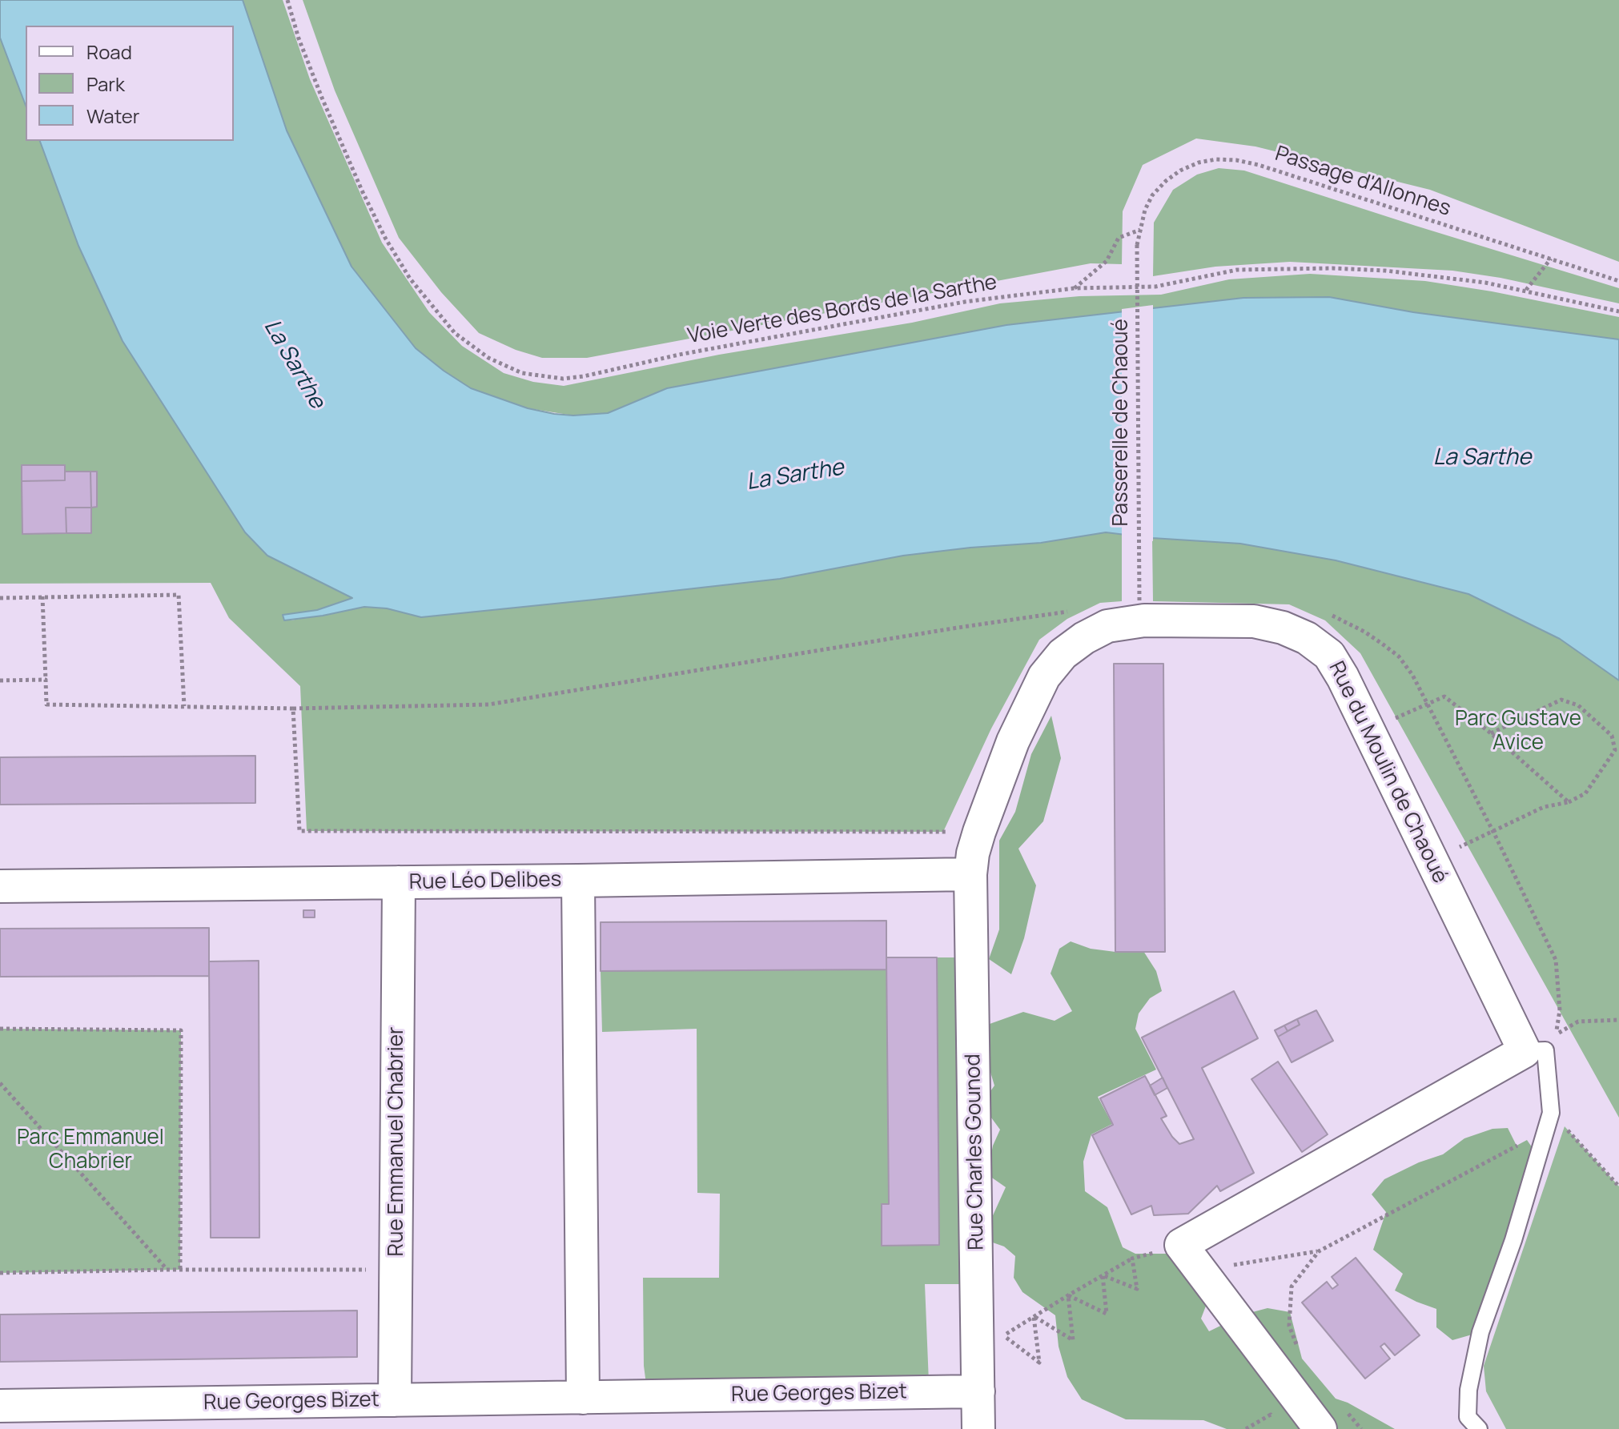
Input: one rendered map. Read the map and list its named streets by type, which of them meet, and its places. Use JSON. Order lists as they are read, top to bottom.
{
  "streets": {
    "street": [
      "Rue du Moulin de Chaoué",
      "Rue Léo Delibes",
      "Rue Emmanuel Chabrier",
      "Rue Charles Gounod",
      "Rue Georges Bizet"
    ],
    "path": ["Passage d'Allonnes", "Voie Verte des Bords de la Sarthe", "Passerelle de Chaoué"]
  },
  "crossings": [
    ["Passage d'Allonnes", "Passerelle de Chaoué"],
    ["Rue du Moulin de Chaoué", "Rue Léo Delibes"],
    ["Rue du Moulin de Chaoué", "Rue Charles Gounod"],
    ["Rue Léo Delibes", "Rue Emmanuel Chabrier"],
    ["Rue Léo Delibes", "Rue Charles Gounod"],
    ["Rue Emmanuel Chabrier", "Rue Georges Bizet"],
    ["Rue Charles Gounod", "Rue Georges Bizet"]
  ],
  "water": ["La Sarthe"],
  "parks": ["Parc Gustave Avice", "Parc Emmanuel Chabrier"],
  "legend": ["Road", "Park", "Water"]
}
